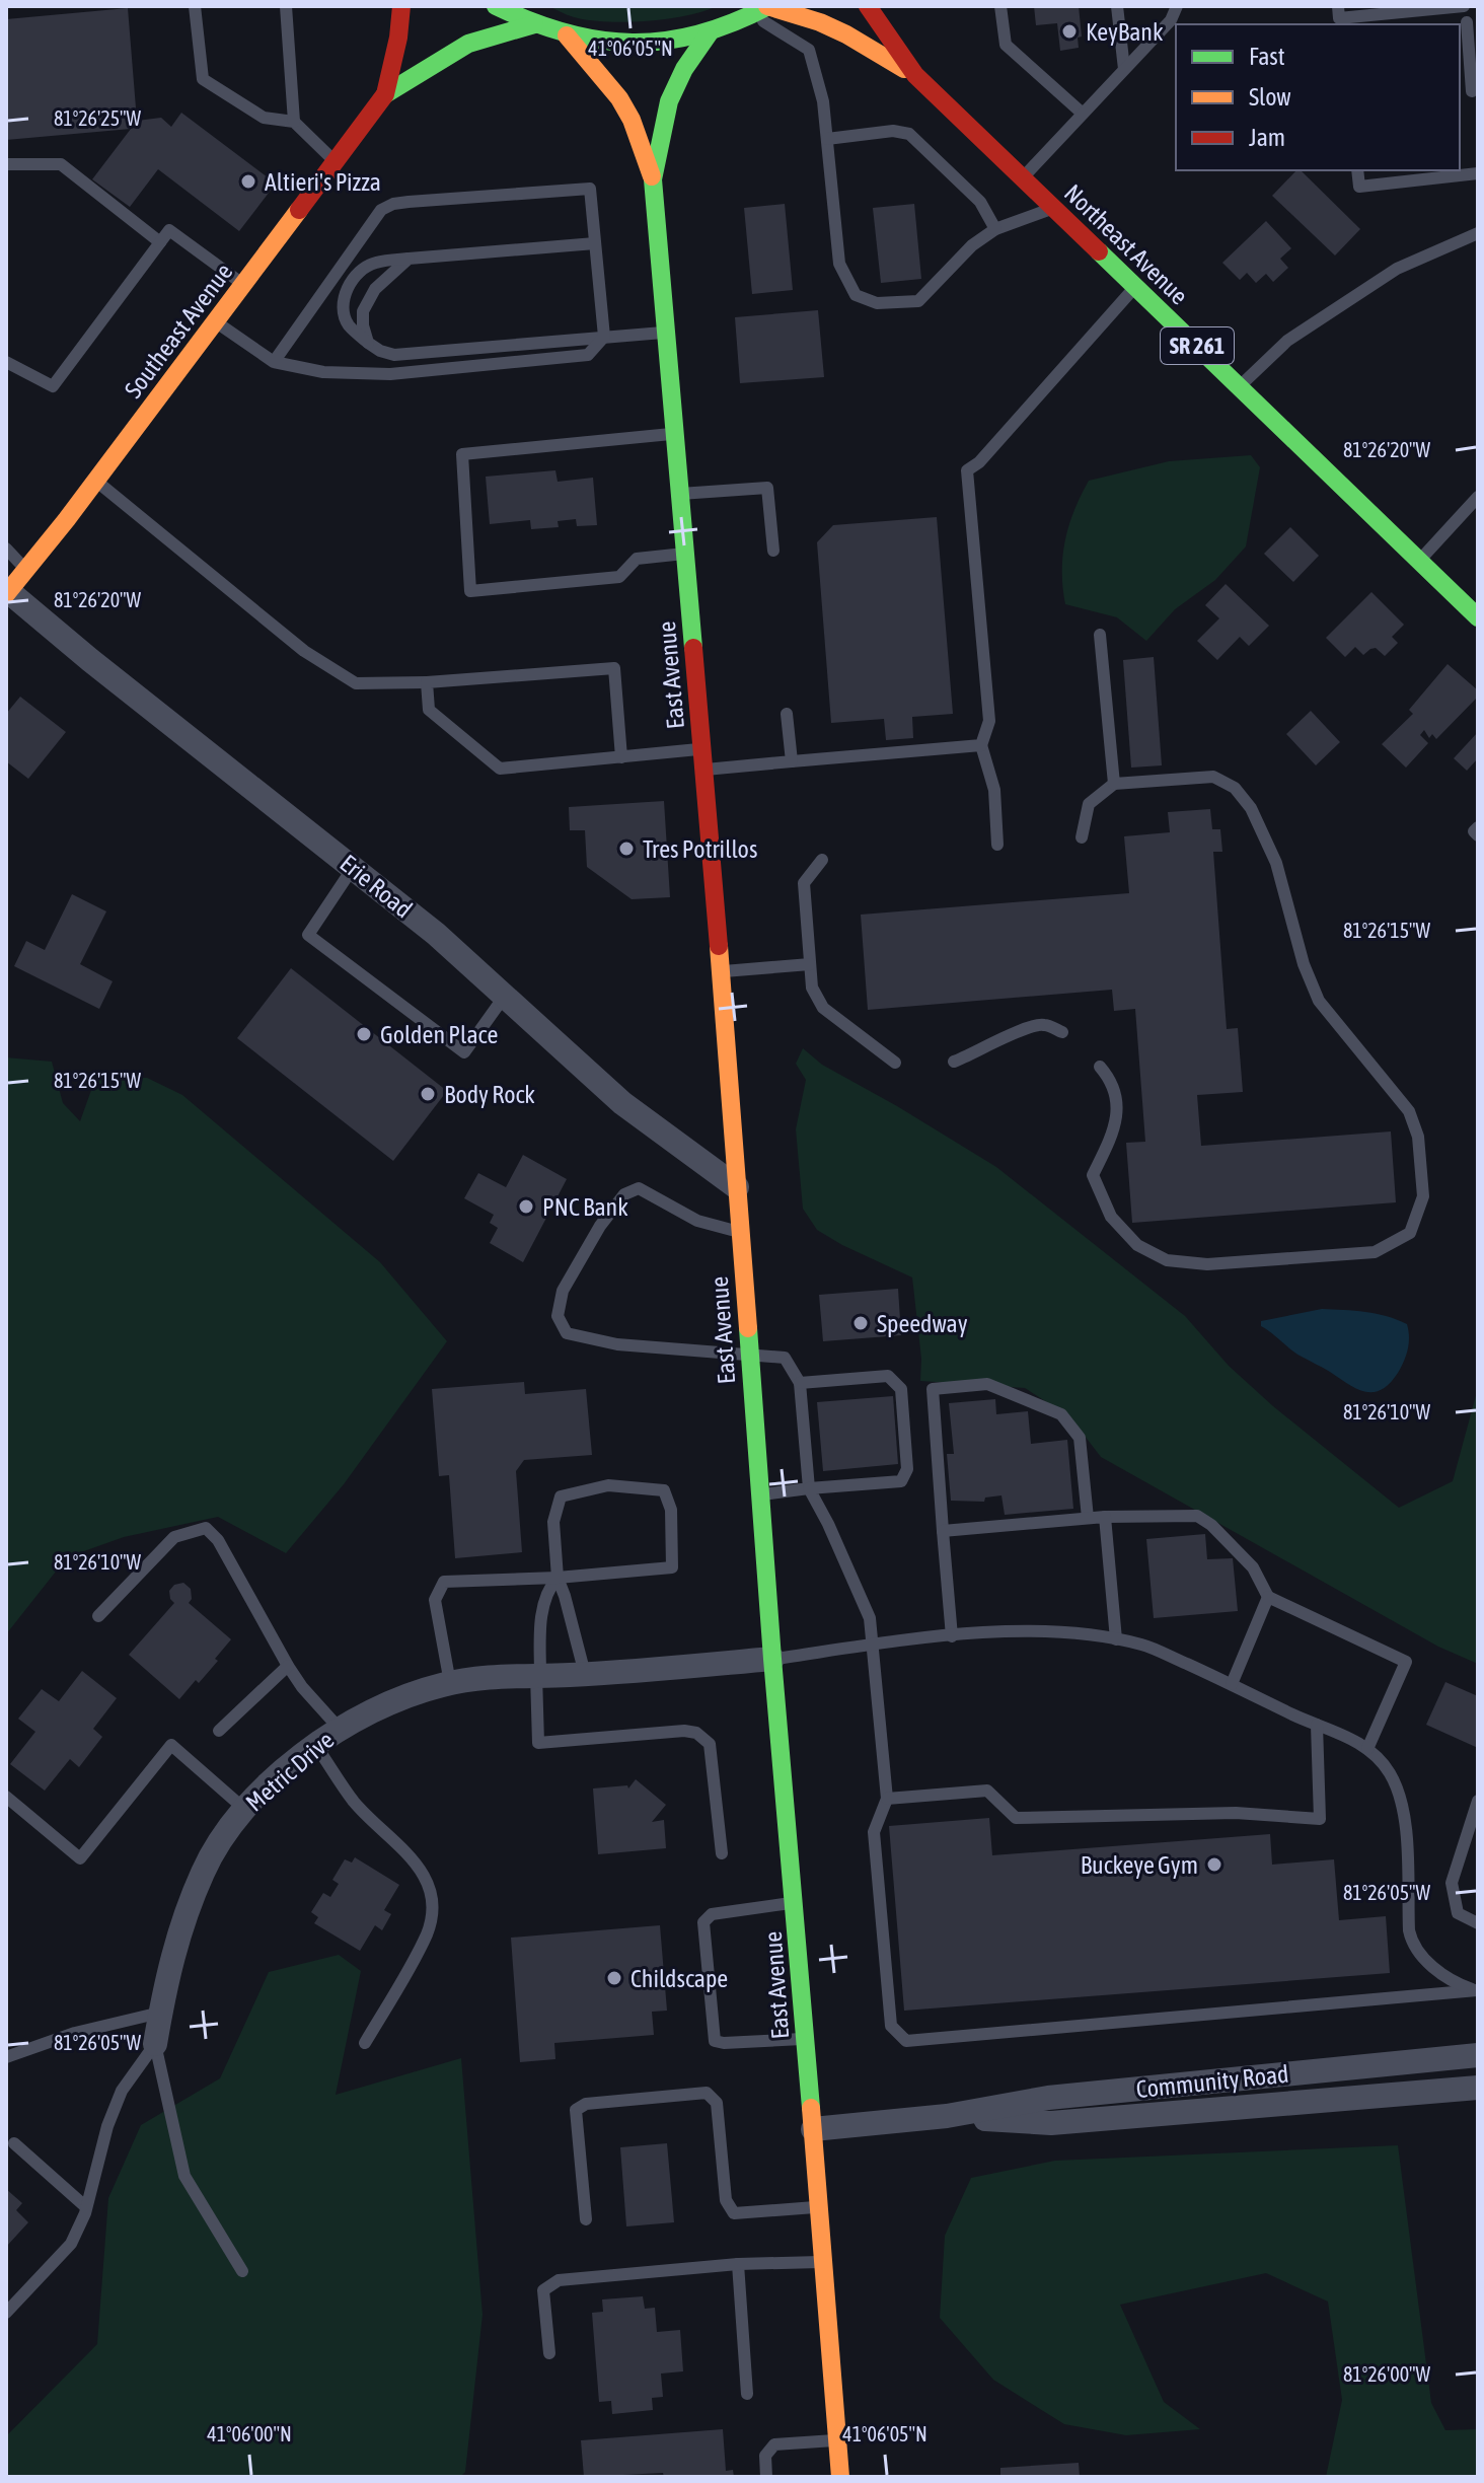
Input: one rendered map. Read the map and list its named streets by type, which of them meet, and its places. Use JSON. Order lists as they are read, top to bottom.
{
  "streets": {
    "main road": [
      "Northeast Avenue",
      "Southeast Avenue",
      "SR 261",
      "East Avenue"
    ],
    "street": ["Erie Road", "Metric Drive", "Community Road"]
  },
  "crossings": [
    ["Southeast Avenue", "Erie Road"],
    ["East Avenue", "Erie Road"],
    ["East Avenue", "Metric Drive"],
    ["East Avenue", "Community Road"]
  ],
  "places": [
    "KeyBank",
    "Altieri's Pizza",
    "Tres Potrillos",
    "Golden Place",
    "Body Rock",
    "PNC Bank",
    "Speedway",
    "Buckeye Gym",
    "Childscape"
  ],
  "legend": ["Fast", "Slow", "Jam"],
  "coordinates": [
    "41°06'05\"N",
    "81°26'25\"W",
    "81°26'20\"W",
    "81°26'15\"W",
    "81°26'10\"W",
    "81°26'05\"W",
    "81°26'00\"W",
    "41°06'00\"N"
  ]
}
